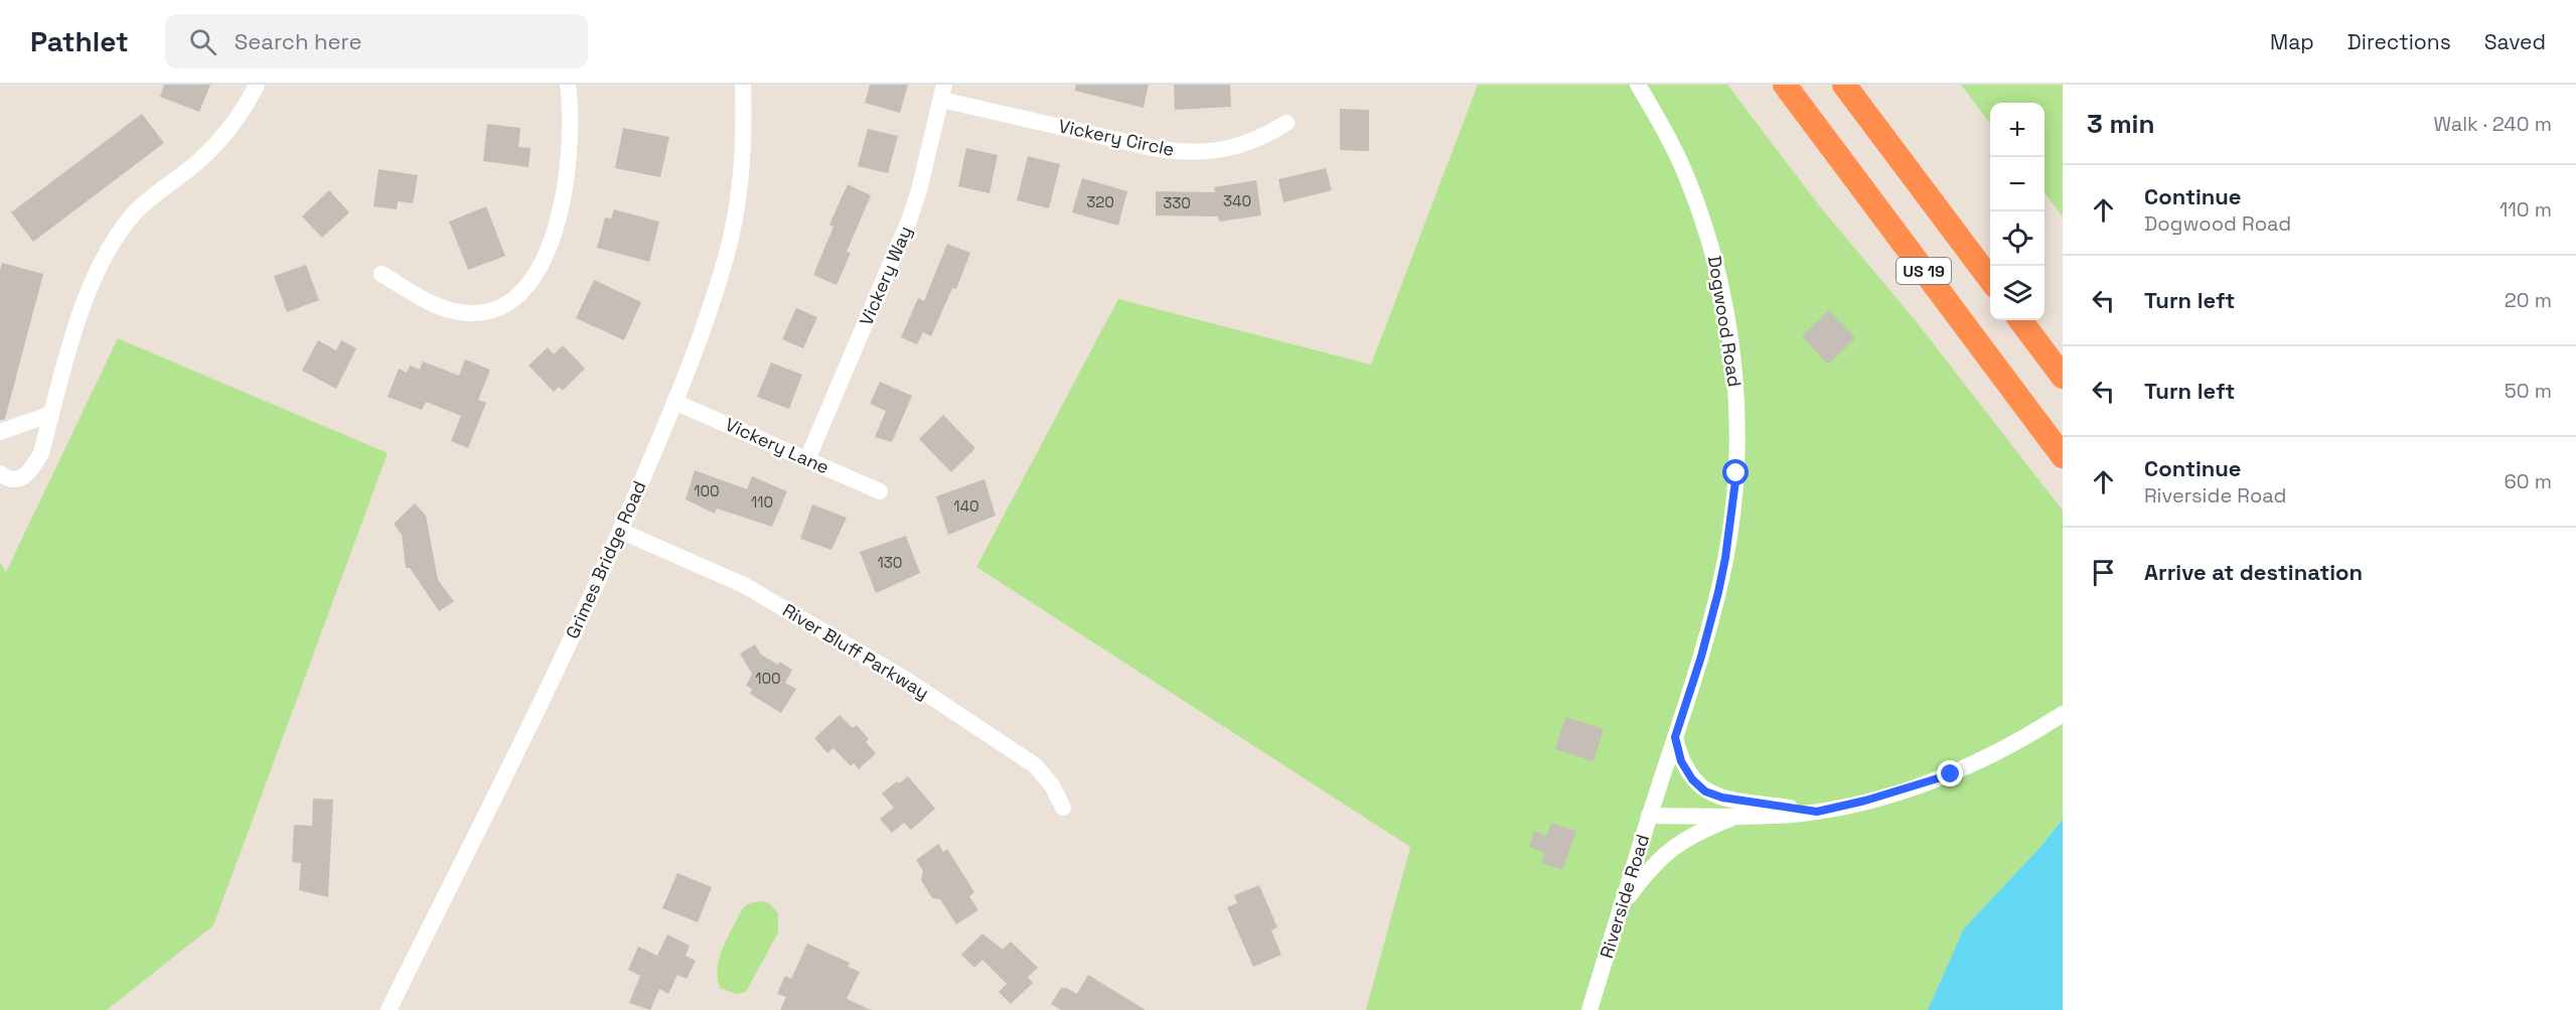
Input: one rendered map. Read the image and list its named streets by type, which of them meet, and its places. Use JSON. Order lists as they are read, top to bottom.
{
  "streets": {
    "highway": ["US 19"],
    "street": [
      "Vickery Circle",
      "Vickery Way",
      "Dogwood Road",
      "Vickery Lane",
      "Grimes Bridge Road",
      "River Bluff Parkway",
      "Riverside Road"
    ]
  },
  "crossings": [
    ["Vickery Circle", "Vickery Way"],
    ["Vickery Way", "Vickery Lane"],
    ["Dogwood Road", "Riverside Road"],
    ["Vickery Lane", "Grimes Bridge Road"],
    ["Grimes Bridge Road", "River Bluff Parkway"]
  ],
  "house_numbers": [
    "340",
    "320",
    "330",
    "100",
    "110",
    "140",
    "130",
    "100"
  ],
  "page": {
    "header": "Pathlet",
    "search": "Search here",
    "nav": ["Map", "Directions", "Saved"],
    "heading": ["3 min", "Walk · 240 m"],
    "map_buttons": ["+", "−"],
    "list": [
      ["Continue", "Dogwood Road", "110 m"],
      ["Turn left", "20 m"],
      ["Turn left", "50 m"],
      ["Continue", "Riverside Road", "60 m"],
      "Arrive at destination"
    ]
  }
}
